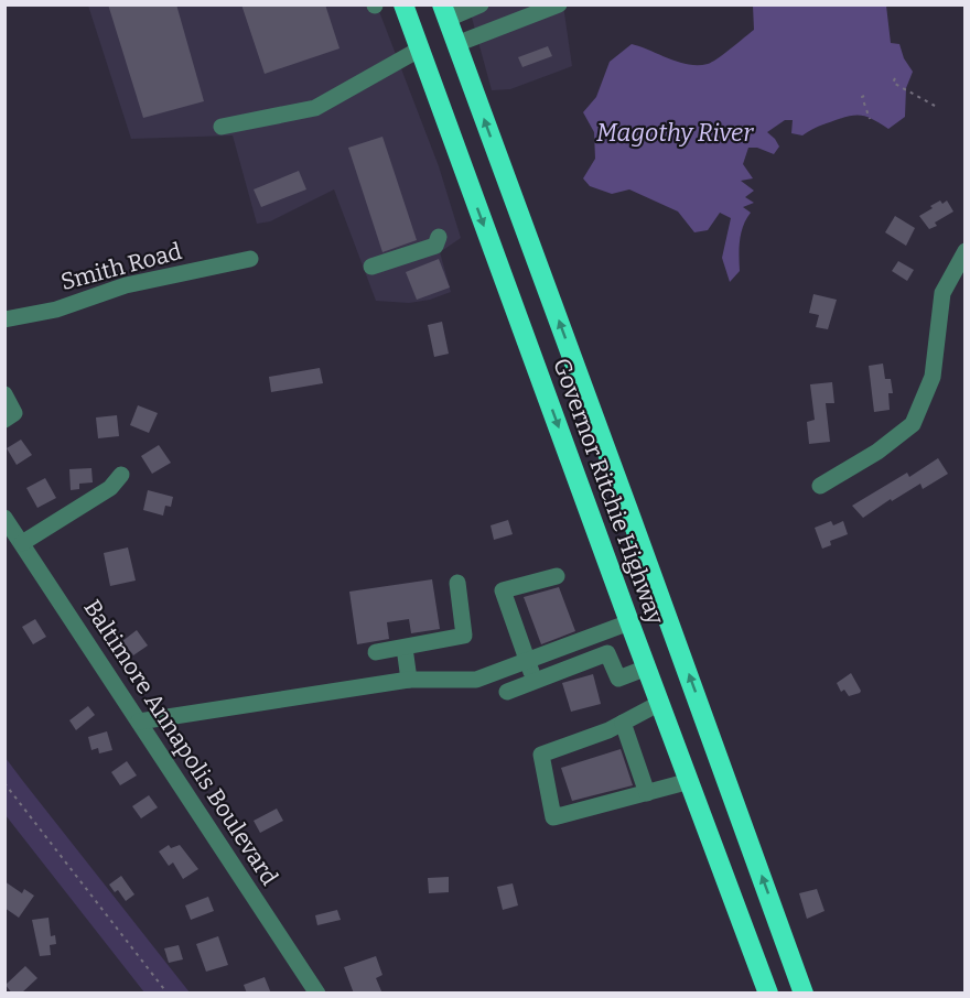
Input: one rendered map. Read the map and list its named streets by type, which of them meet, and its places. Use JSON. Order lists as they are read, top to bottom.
{
  "streets": {
    "highway": ["Governor Ritchie Highway"],
    "street": ["Smith Road", "Baltimore Annapolis Boulevard"]
  },
  "water": ["Magothy River"]
}
